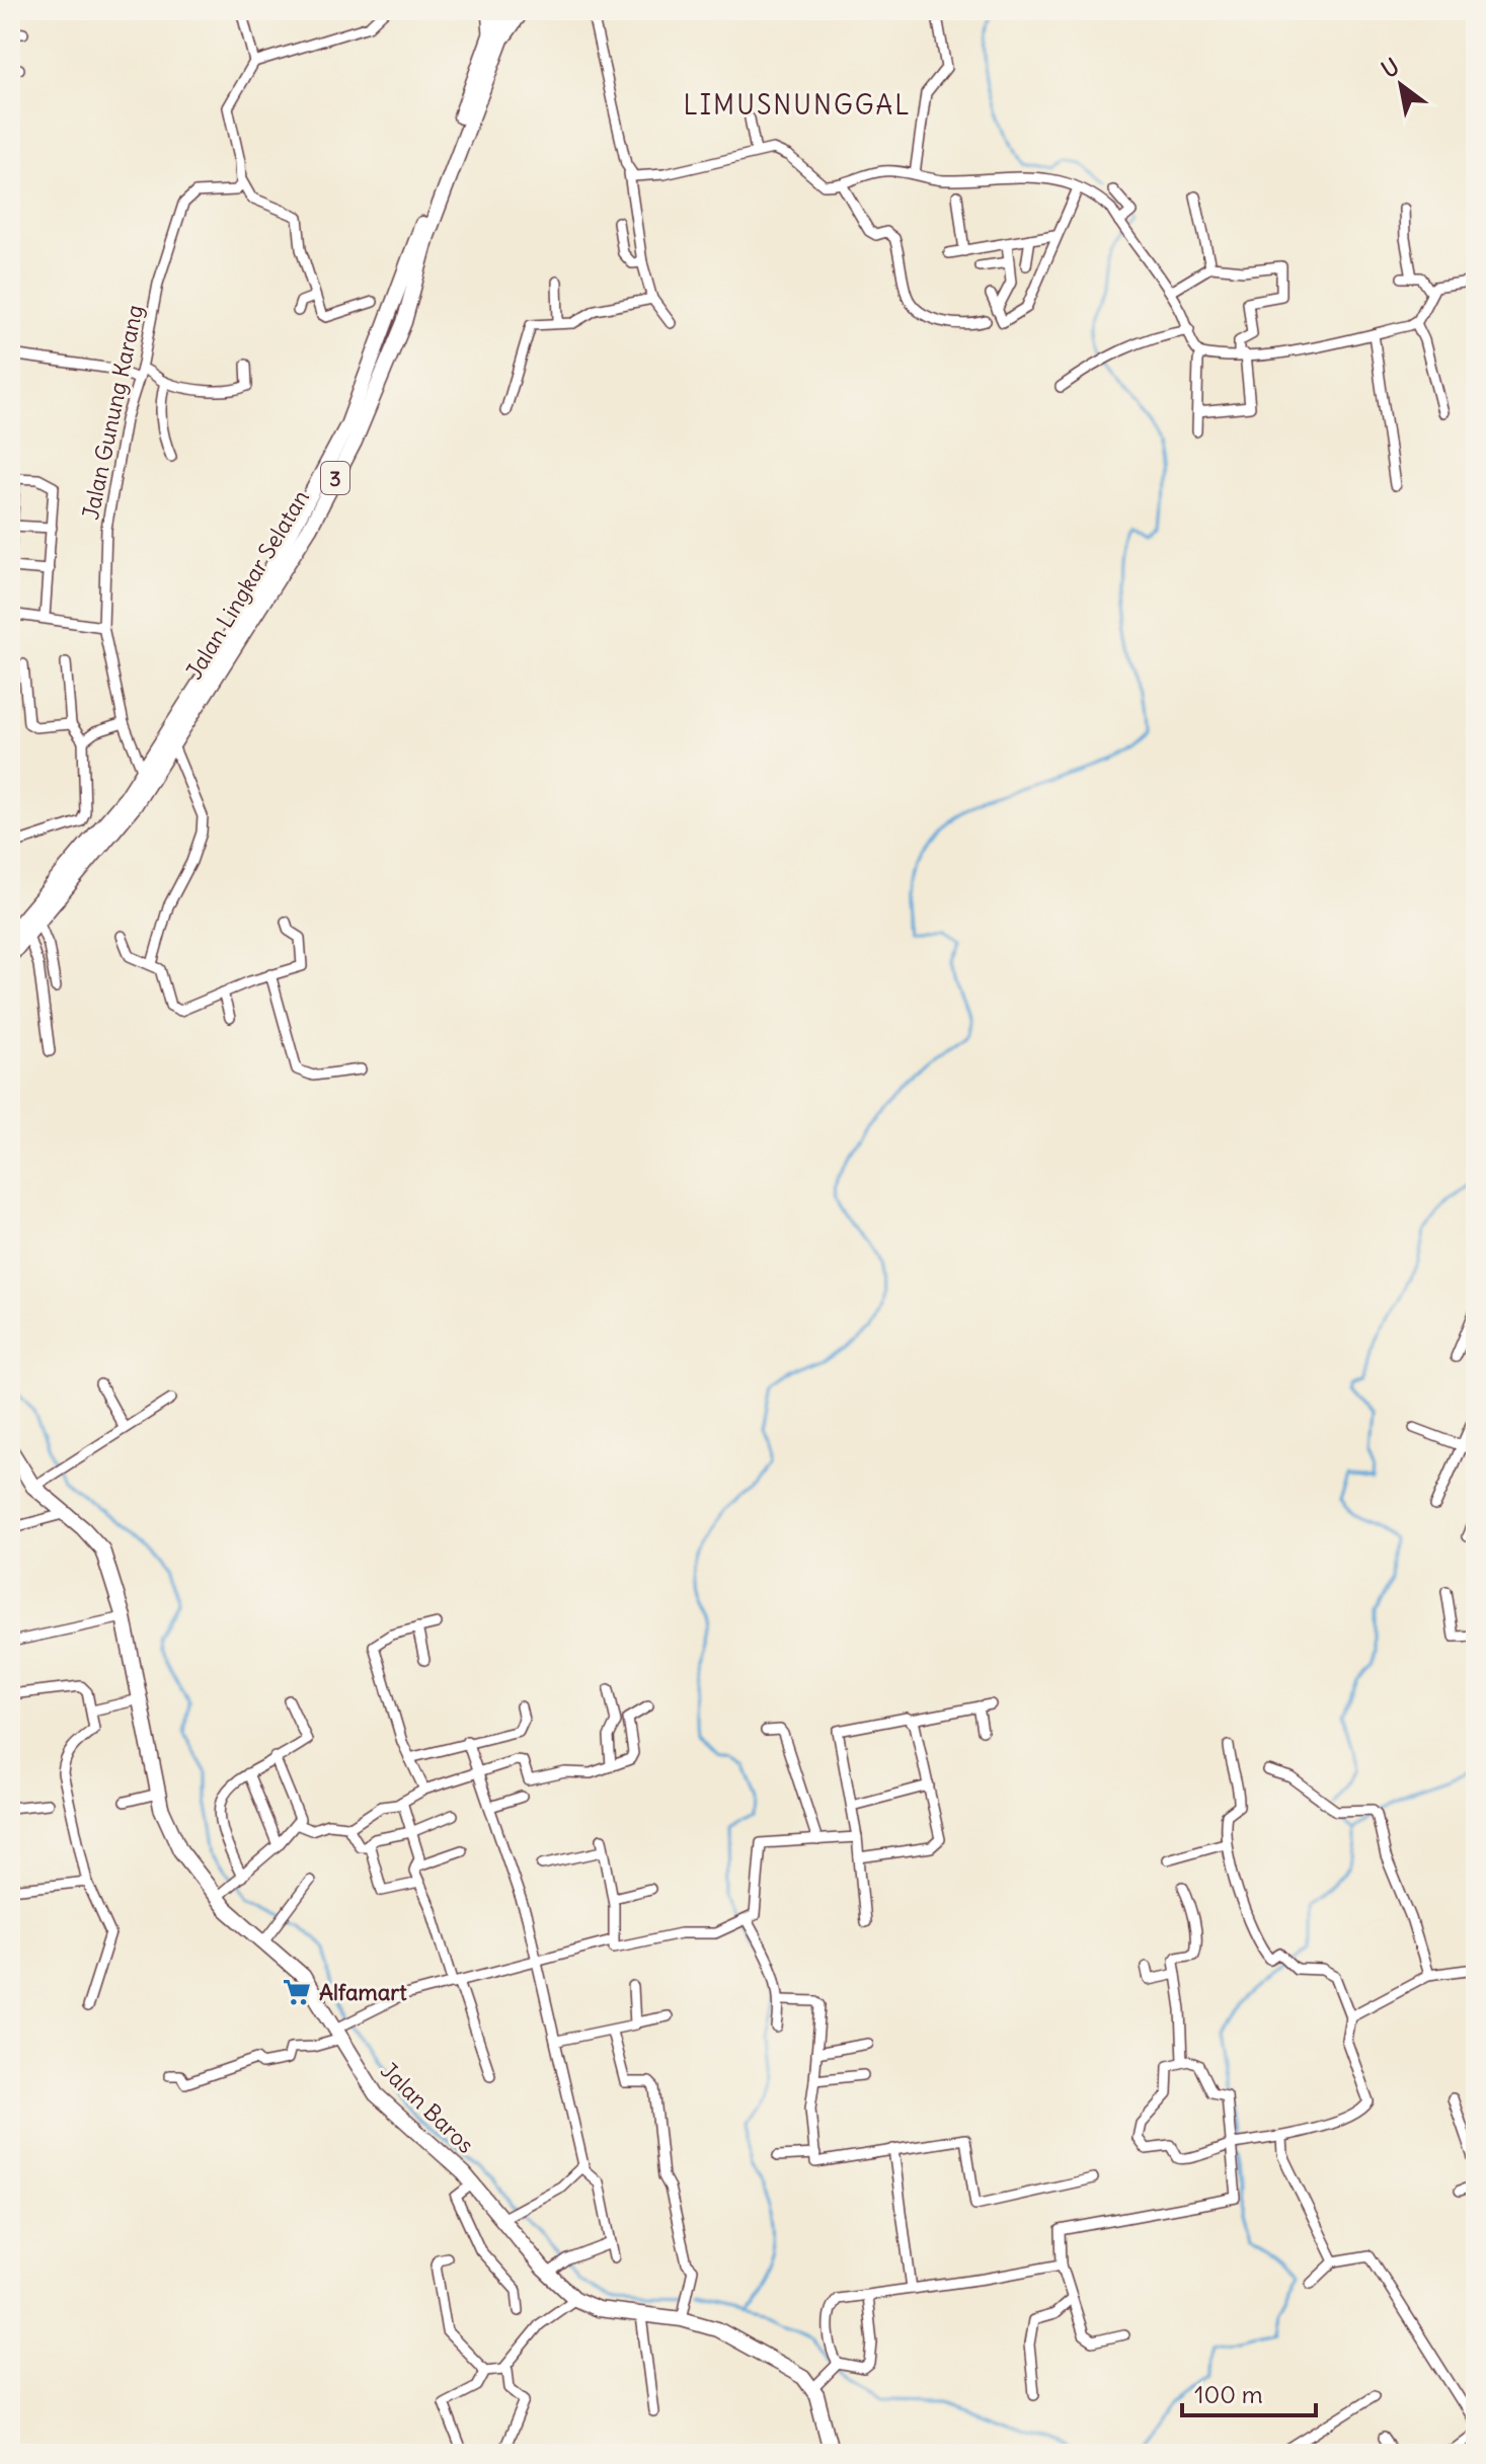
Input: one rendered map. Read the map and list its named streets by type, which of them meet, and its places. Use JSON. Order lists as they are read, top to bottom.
{
  "streets": {
    "main road": ["3", "Jalan Lingkar Selatan", "Jalan Baros"],
    "street": ["Jalan Gunung Karang"]
  },
  "crossings": [
    ["Jalan Gunung Karang", "Jalan Lingkar Selatan"]
  ],
  "districts": ["LIMUSNUNGGAL"],
  "places": {
    "supermarket": ["Alfamart"]
  },
  "scale_bar": "100 m",
  "north": "top left"
}
